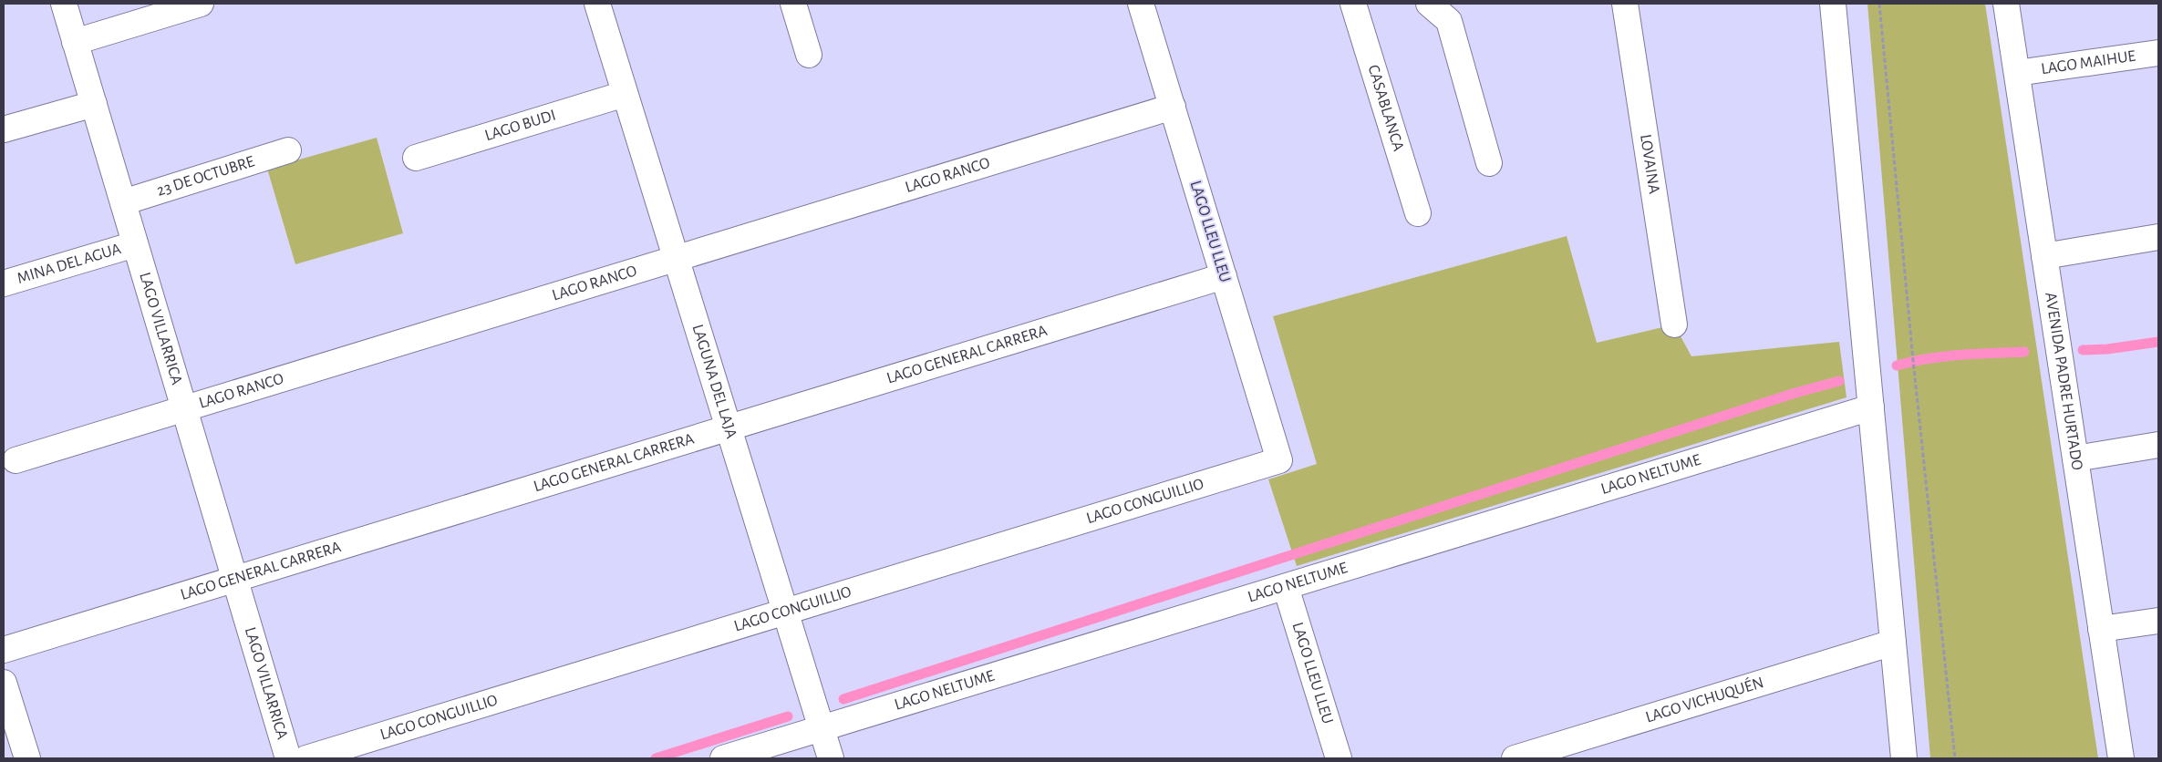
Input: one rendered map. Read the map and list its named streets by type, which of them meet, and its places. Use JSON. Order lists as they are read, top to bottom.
{
  "streets": {
    "street": [
      "LAGO MAIHUE",
      "CASABLANCA",
      "LAGO BUDI",
      "LOVAINA",
      "LAGO RANCO",
      "23 DE OCTUBRE",
      "LAGO LLEU LLEU",
      "MINA DEL AGUA",
      "LAGO VILLARRICA",
      "LAGO GENERAL CARRERA",
      "LAGUNA DEL LAJA",
      "AVENIDA PADRE HURTADO",
      "LAGO NELTUME",
      "LAGO CONGUILLIO",
      "LAGO VICHUQUÉN"
    ]
  },
  "crossings": [
    ["LAGO MAIHUE", "AVENIDA PADRE HURTADO"],
    ["LAGO BUDI", "LAGUNA DEL LAJA"],
    ["LAGO RANCO", "LAGO LLEU LLEU"],
    ["LAGO RANCO", "LAGO VILLARRICA"],
    ["LAGO RANCO", "LAGUNA DEL LAJA"],
    ["23 DE OCTUBRE", "LAGO VILLARRICA"],
    ["LAGO LLEU LLEU", "LAGO GENERAL CARRERA"],
    ["LAGO LLEU LLEU", "LAGO NELTUME"],
    ["LAGO LLEU LLEU", "LAGO CONGUILLIO"],
    ["MINA DEL AGUA", "LAGO VILLARRICA"],
    ["LAGO VILLARRICA", "LAGO GENERAL CARRERA"],
    ["LAGO GENERAL CARRERA", "LAGUNA DEL LAJA"],
    ["LAGUNA DEL LAJA", "LAGO NELTUME"],
    ["LAGUNA DEL LAJA", "LAGO CONGUILLIO"]
  ]
}
